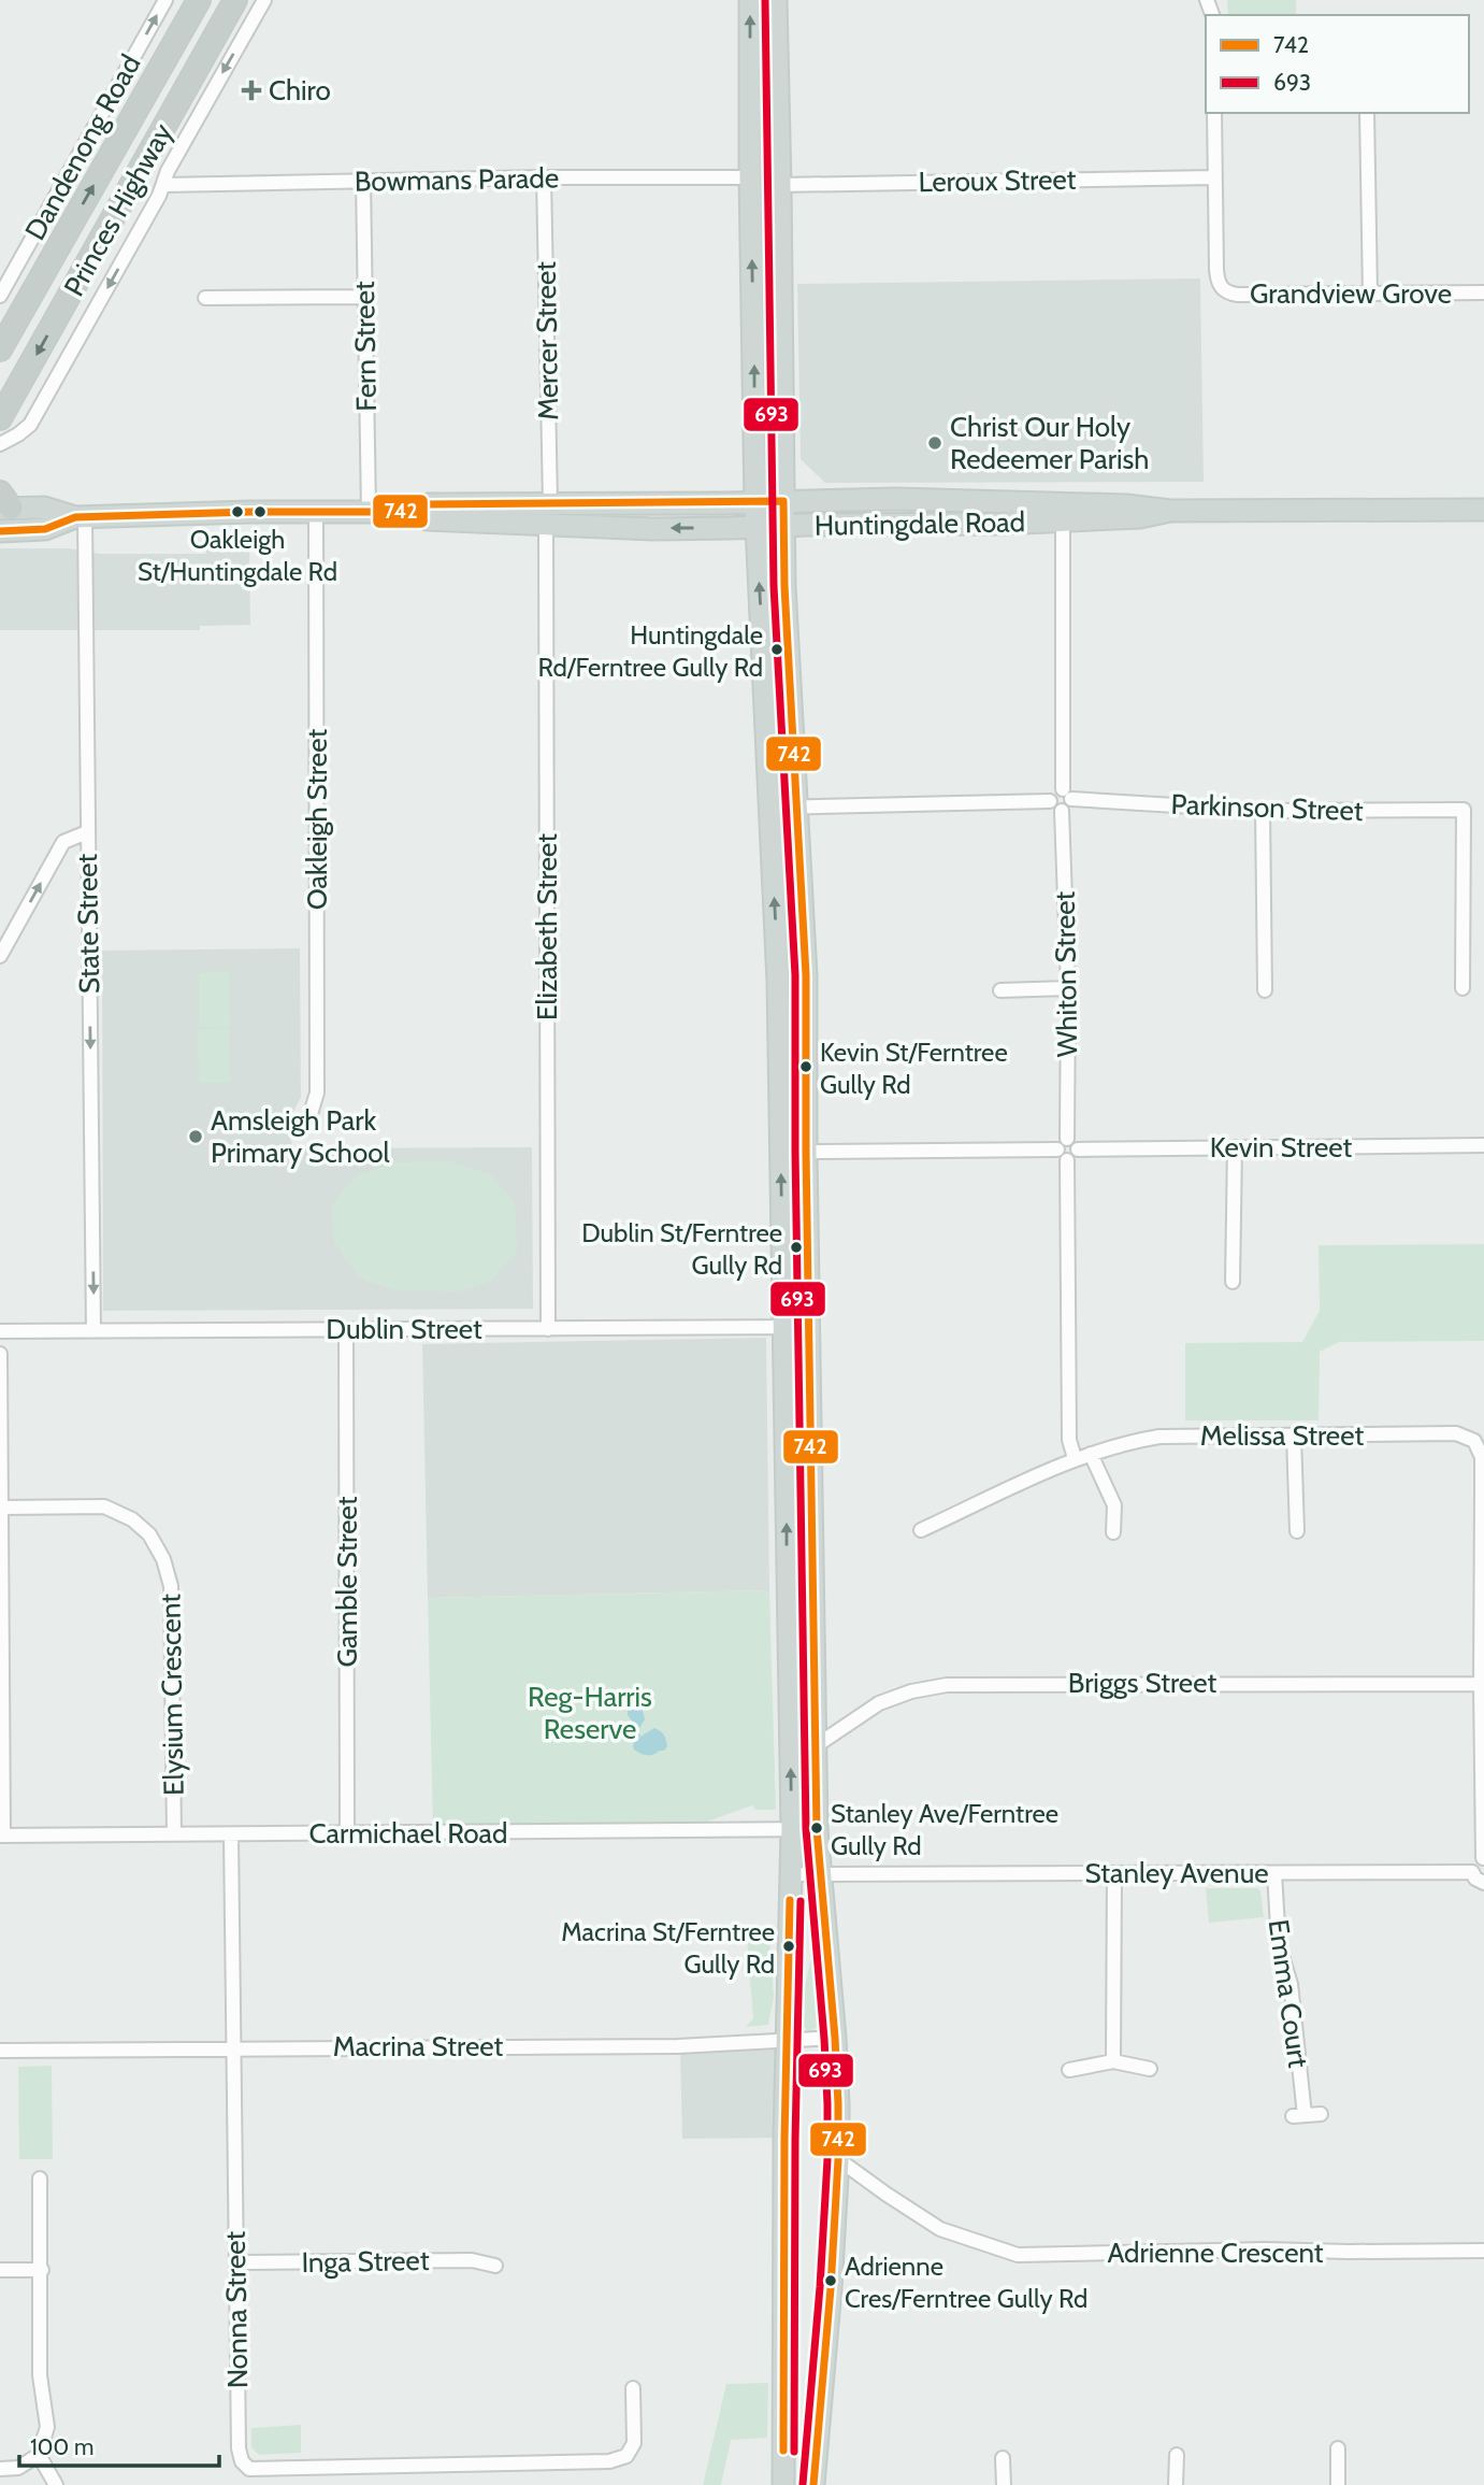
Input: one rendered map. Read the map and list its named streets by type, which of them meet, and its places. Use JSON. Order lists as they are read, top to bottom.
{
  "streets": {
    "highway": ["Princes Highway"],
    "main road": ["Huntingdale Road"],
    "street": [
      "Dandenong Road",
      "Bowmans Parade",
      "Leroux Street",
      "Grandview Grove",
      "Mercer Street",
      "Fern Street",
      "Parkinson Street",
      "Oakleigh Street",
      "State Street",
      "Elizabeth Street",
      "Whiton Street",
      "Kevin Street",
      "Dublin Street",
      "Melissa Street",
      "Gamble Street",
      "Briggs Street",
      "Elysium Crescent",
      "Carmichael Road",
      "Stanley Avenue",
      "Emma Court",
      "Macrina Street",
      "Adrienne Crescent",
      "Inga Street",
      "Nonna Street"
    ]
  },
  "crossings": [
    ["Bowmans Parade", "Mercer Street"],
    ["Bowmans Parade", "Fern Street"],
    ["Leroux Street", "Grandview Grove"],
    ["Mercer Street", "Huntingdale Road"],
    ["Fern Street", "Huntingdale Road"],
    ["Huntingdale Road", "Oakleigh Street"],
    ["Huntingdale Road", "State Street"],
    ["Huntingdale Road", "Elizabeth Street"],
    ["State Street", "Dublin Street"],
    ["Elizabeth Street", "Dublin Street"],
    ["Whiton Street", "Kevin Street"],
    ["Whiton Street", "Melissa Street"],
    ["Dublin Street", "Gamble Street"],
    ["Gamble Street", "Carmichael Road"],
    ["Elysium Crescent", "Carmichael Road"],
    ["Carmichael Road", "Nonna Street"],
    ["Stanley Avenue", "Emma Court"],
    ["Macrina Street", "Nonna Street"],
    ["Inga Street", "Nonna Street"]
  ],
  "one_way": ["State Street"],
  "parks": ["Reg-Harris Reserve"],
  "places": {
    "health": ["Chiro"],
    "other": [
      "Christ Our Holy Redeemer Parish",
      "Oakleigh St/Huntingdale Rd",
      "Huntingdale Rd/Ferntree Gully Rd",
      "Kevin St/Ferntree Gully Rd",
      "Amsleigh Park Primary School",
      "Dublin St/Ferntree Gully Rd",
      "Stanley Ave/Ferntree Gully Rd",
      "Macrina St/Ferntree Gully Rd",
      "Adrienne Cres/Ferntree Gully Rd"
    ]
  },
  "lines": ["transit line 693", "transit line 742"],
  "legend": ["742", "693"],
  "scale_bar": "100 m"
}
